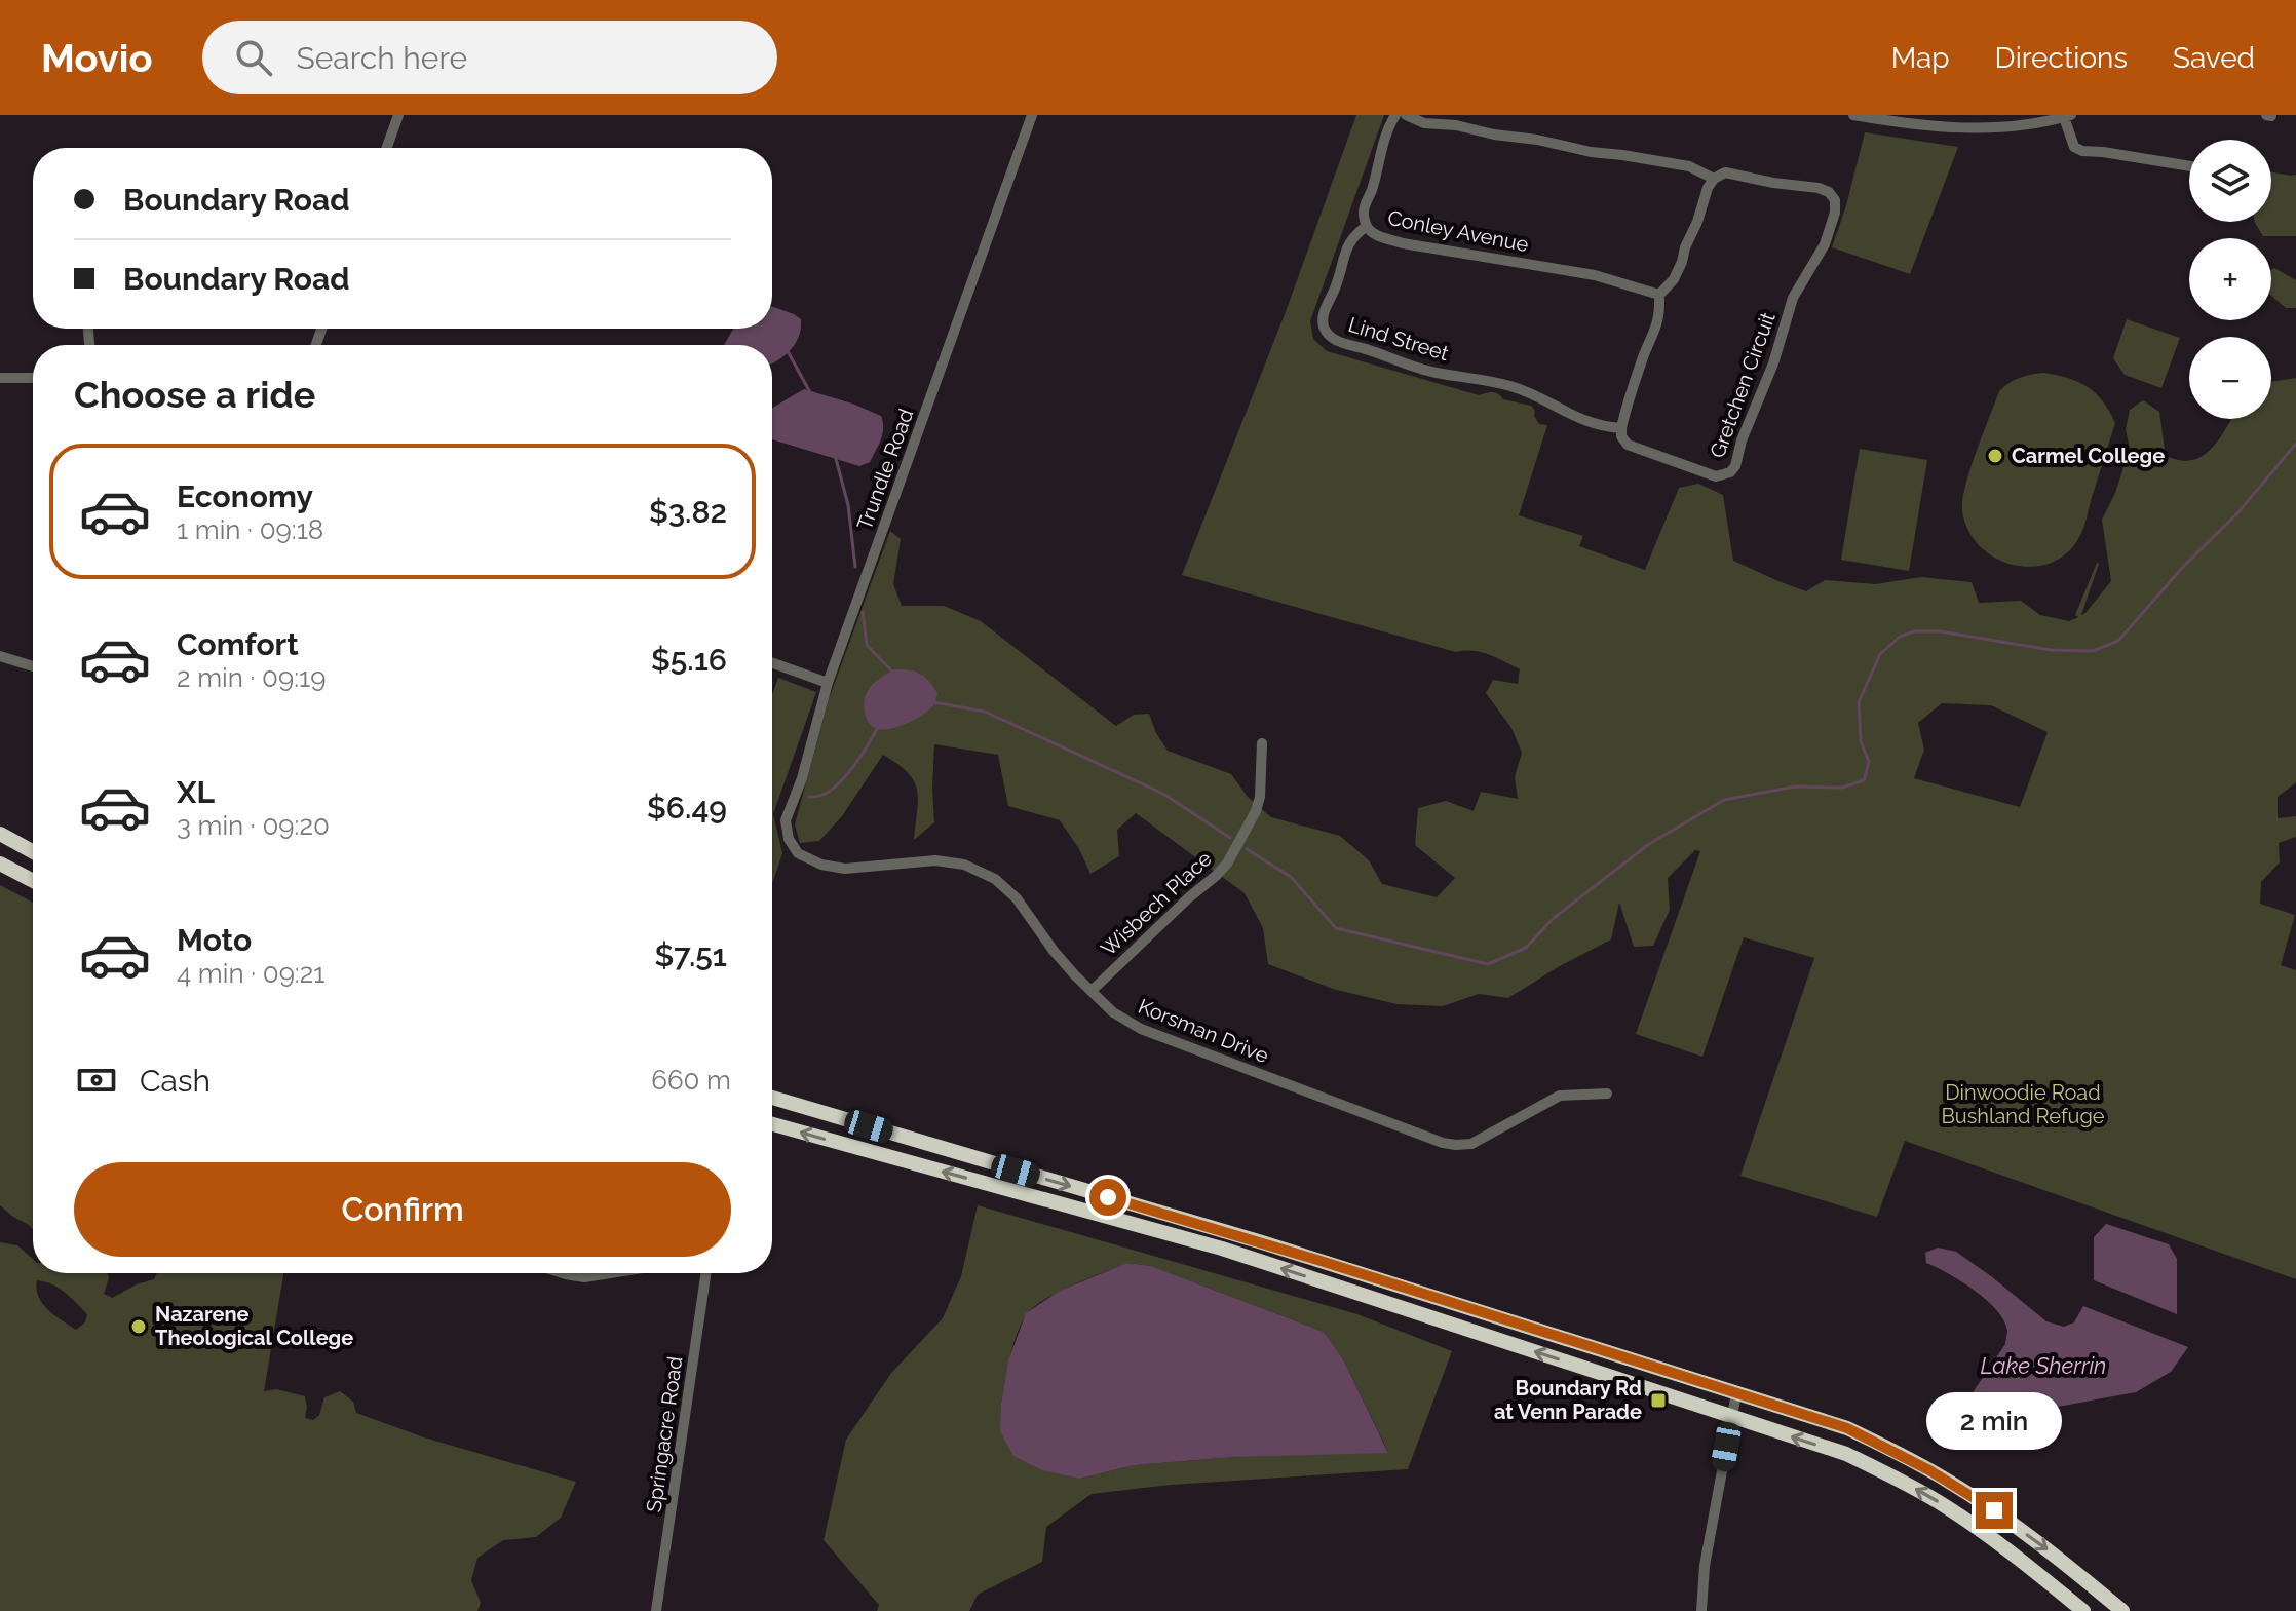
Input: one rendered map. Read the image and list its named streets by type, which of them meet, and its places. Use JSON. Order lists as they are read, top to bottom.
{
  "streets": {
    "street": [
      "Conley Avenue",
      "Lind Street",
      "Gretchen Circuit",
      "Trundle Road",
      "Wisbech Place",
      "Korsman Drive",
      "Springacre Road"
    ]
  },
  "crossings": [
    ["Conley Avenue", "Lind Street"],
    ["Lind Street", "Gretchen Circuit"],
    ["Trundle Road", "Korsman Drive"],
    ["Wisbech Place", "Korsman Drive"]
  ],
  "water": ["Lake Sherrin"],
  "parks": ["Dinwoodie Road Bushland Refuge"],
  "places": {
    "other": ["Carmel College", "Nazarene Theological College"],
    "transit": ["Boundary Rd at Venn Parade"]
  },
  "page": {
    "header": "Movio",
    "search": "Search here",
    "nav": ["Map", "Directions", "Saved"],
    "map_buttons": ["+", "−"],
    "banner": ["Boundary Road", "Boundary Road"],
    "heading": "Choose a ride",
    "list": [
      {
        "name": "Economy",
        "note": "1 min · 09:18",
        "value": "$3.82"
      },
      {
        "name": "Comfort",
        "note": "2 min · 09:19",
        "value": "$5.16"
      },
      {
        "name": "XL",
        "note": "3 min · 09:20",
        "value": "$6.49"
      },
      {
        "name": "Moto",
        "note": "4 min · 09:21",
        "value": "$7.51"
      }
    ],
    "pay": ["Cash", "660 m"],
    "buttons": "Confirm",
    "bubble": "2 min"
  }
}
